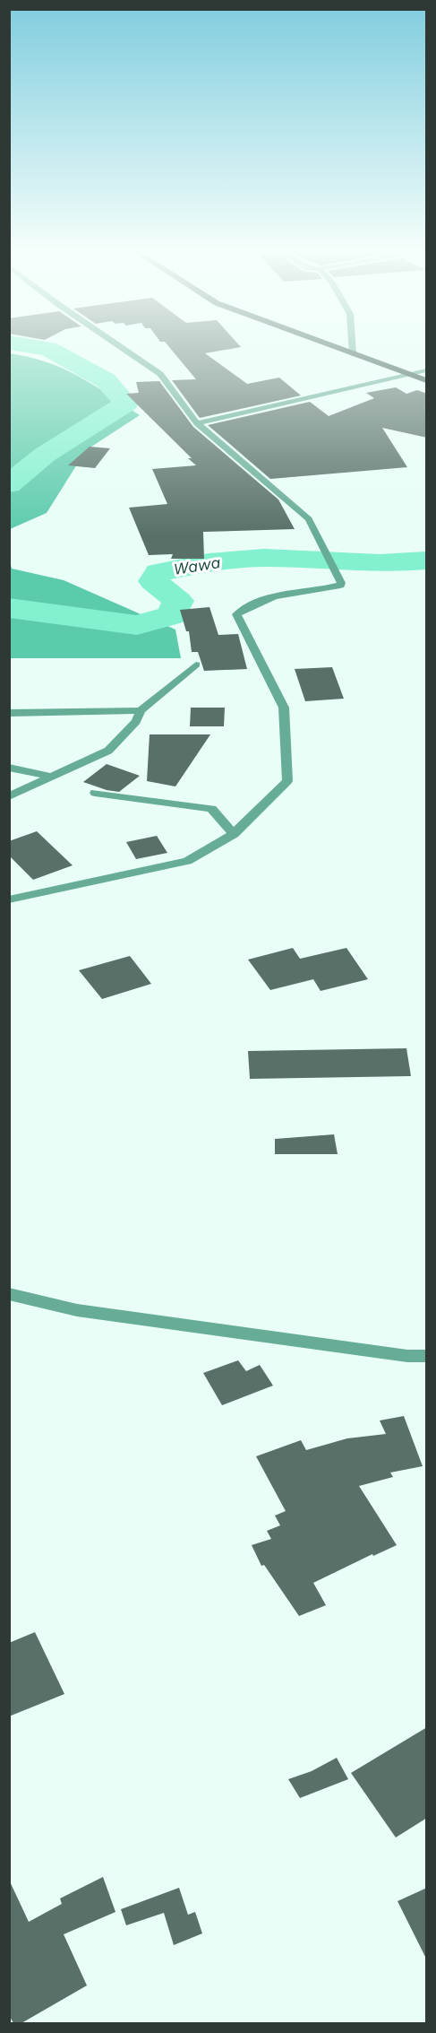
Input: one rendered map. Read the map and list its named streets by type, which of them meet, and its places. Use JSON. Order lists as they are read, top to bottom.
{
  "water": ["Wawa"]
}
